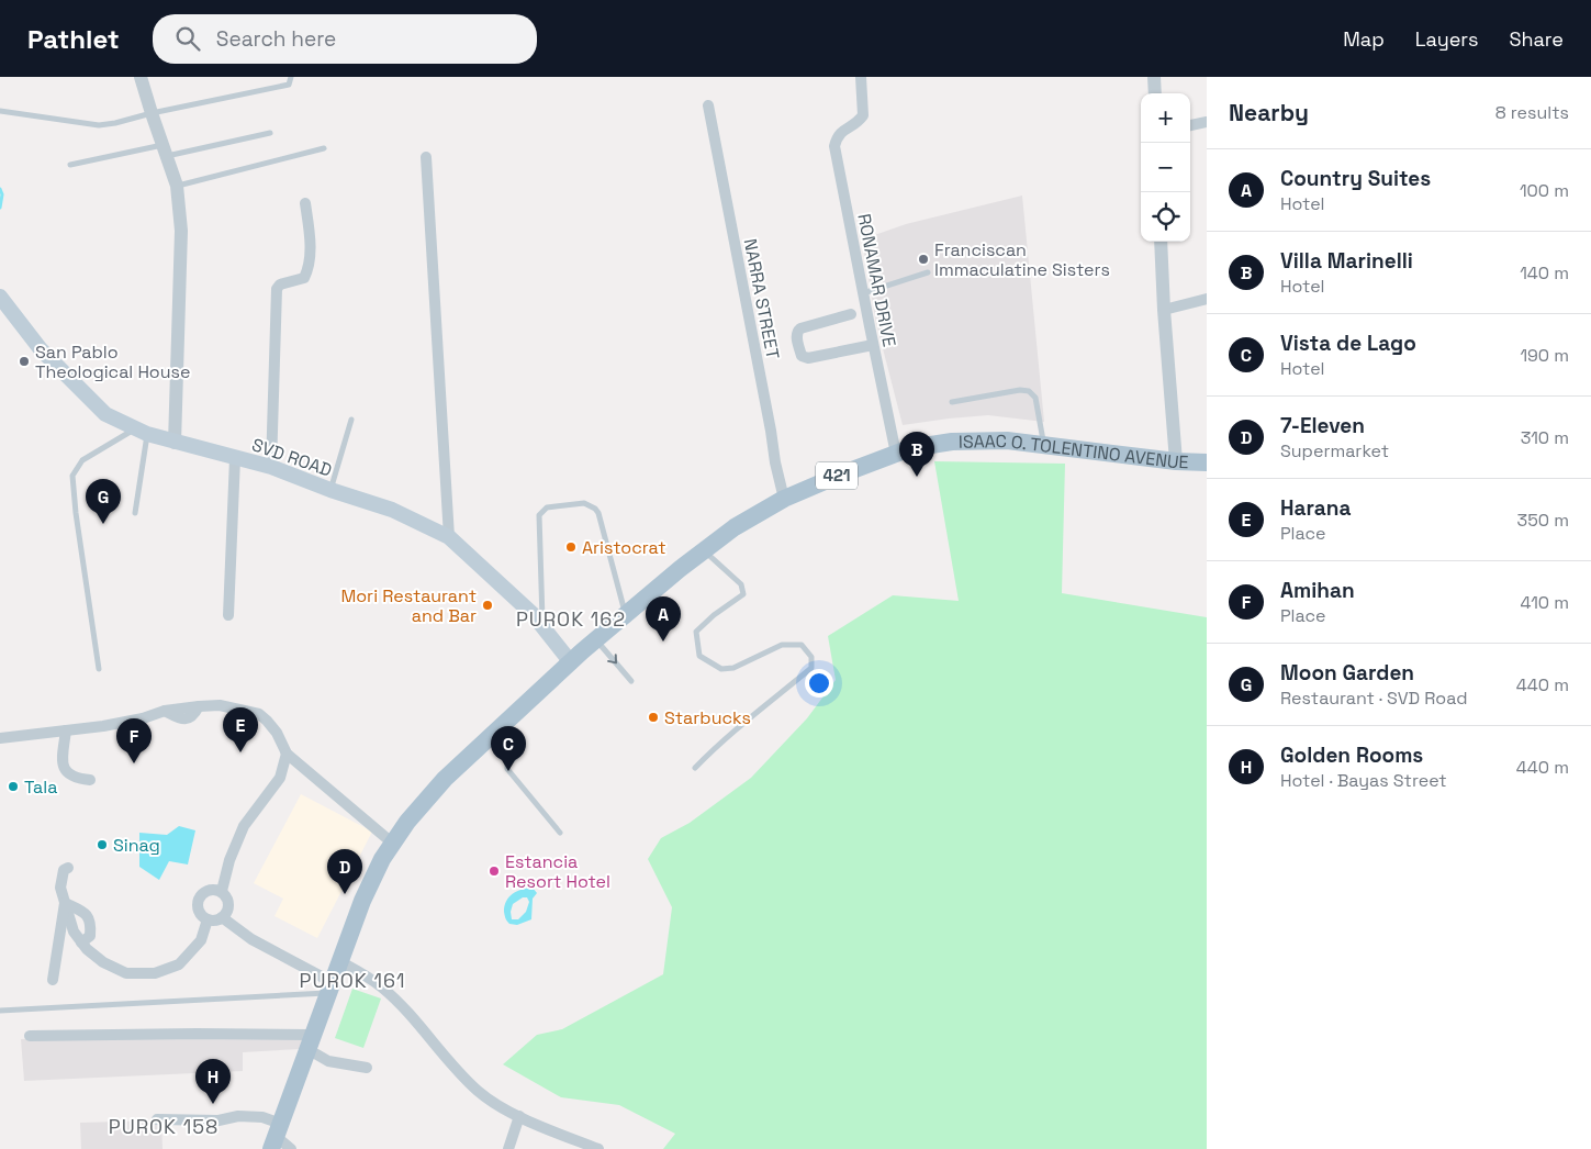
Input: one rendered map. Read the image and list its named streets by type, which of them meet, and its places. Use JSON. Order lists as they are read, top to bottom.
{
  "streets": {
    "main road": ["ISAAC O. TOLENTINO AVENUE", "SVD ROAD", "421"],
    "street": ["RONAMAR DRIVE", "NARRA STREET"]
  },
  "crossings": [
    ["RONAMAR DRIVE", "ISAAC O. TOLENTINO AVENUE"],
    ["NARRA STREET", "ISAAC O. TOLENTINO AVENUE"],
    ["ISAAC O. TOLENTINO AVENUE", "SVD ROAD"]
  ],
  "districts": ["PUROK 162", "PUROK 161", "PUROK 158"],
  "places": [
    "Franciscan Immaculatine Sisters",
    "San Pablo Theological House",
    "Aristocrat",
    "Mori Restaurant and Bar",
    "Starbucks",
    "Tala",
    "Sinag",
    "Estancia Resort Hotel"
  ],
  "page": {
    "header": "Pathlet",
    "search": "Search here",
    "nav": ["Map", "Layers", "Share"],
    "heading": ["Nearby", "8 results"],
    "map_buttons": ["+", "−"],
    "list": [
      {
        "mark": "A",
        "name": "Country Suites",
        "note": "Hotel",
        "value": "100 m"
      },
      {
        "mark": "B",
        "name": "Villa Marinelli",
        "note": "Hotel",
        "value": "140 m"
      },
      {
        "mark": "C",
        "name": "Vista de Lago",
        "note": "Hotel",
        "value": "190 m"
      },
      {
        "mark": "D",
        "name": "7-Eleven",
        "note": "Supermarket",
        "value": "310 m"
      },
      {
        "mark": "E",
        "name": "Harana",
        "note": "Place",
        "value": "350 m"
      },
      {
        "mark": "F",
        "name": "Amihan",
        "note": "Place",
        "value": "410 m"
      },
      {
        "mark": "G",
        "name": "Moon Garden",
        "note": "Restaurant · SVD Road",
        "value": "440 m"
      },
      {
        "mark": "H",
        "name": "Golden Rooms",
        "note": "Hotel · Bayas Street",
        "value": "440 m"
      }
    ],
    "pins": [
      "B",
      "G",
      "A",
      "E",
      "F",
      "C",
      "D",
      "H"
    ]
  }
}
